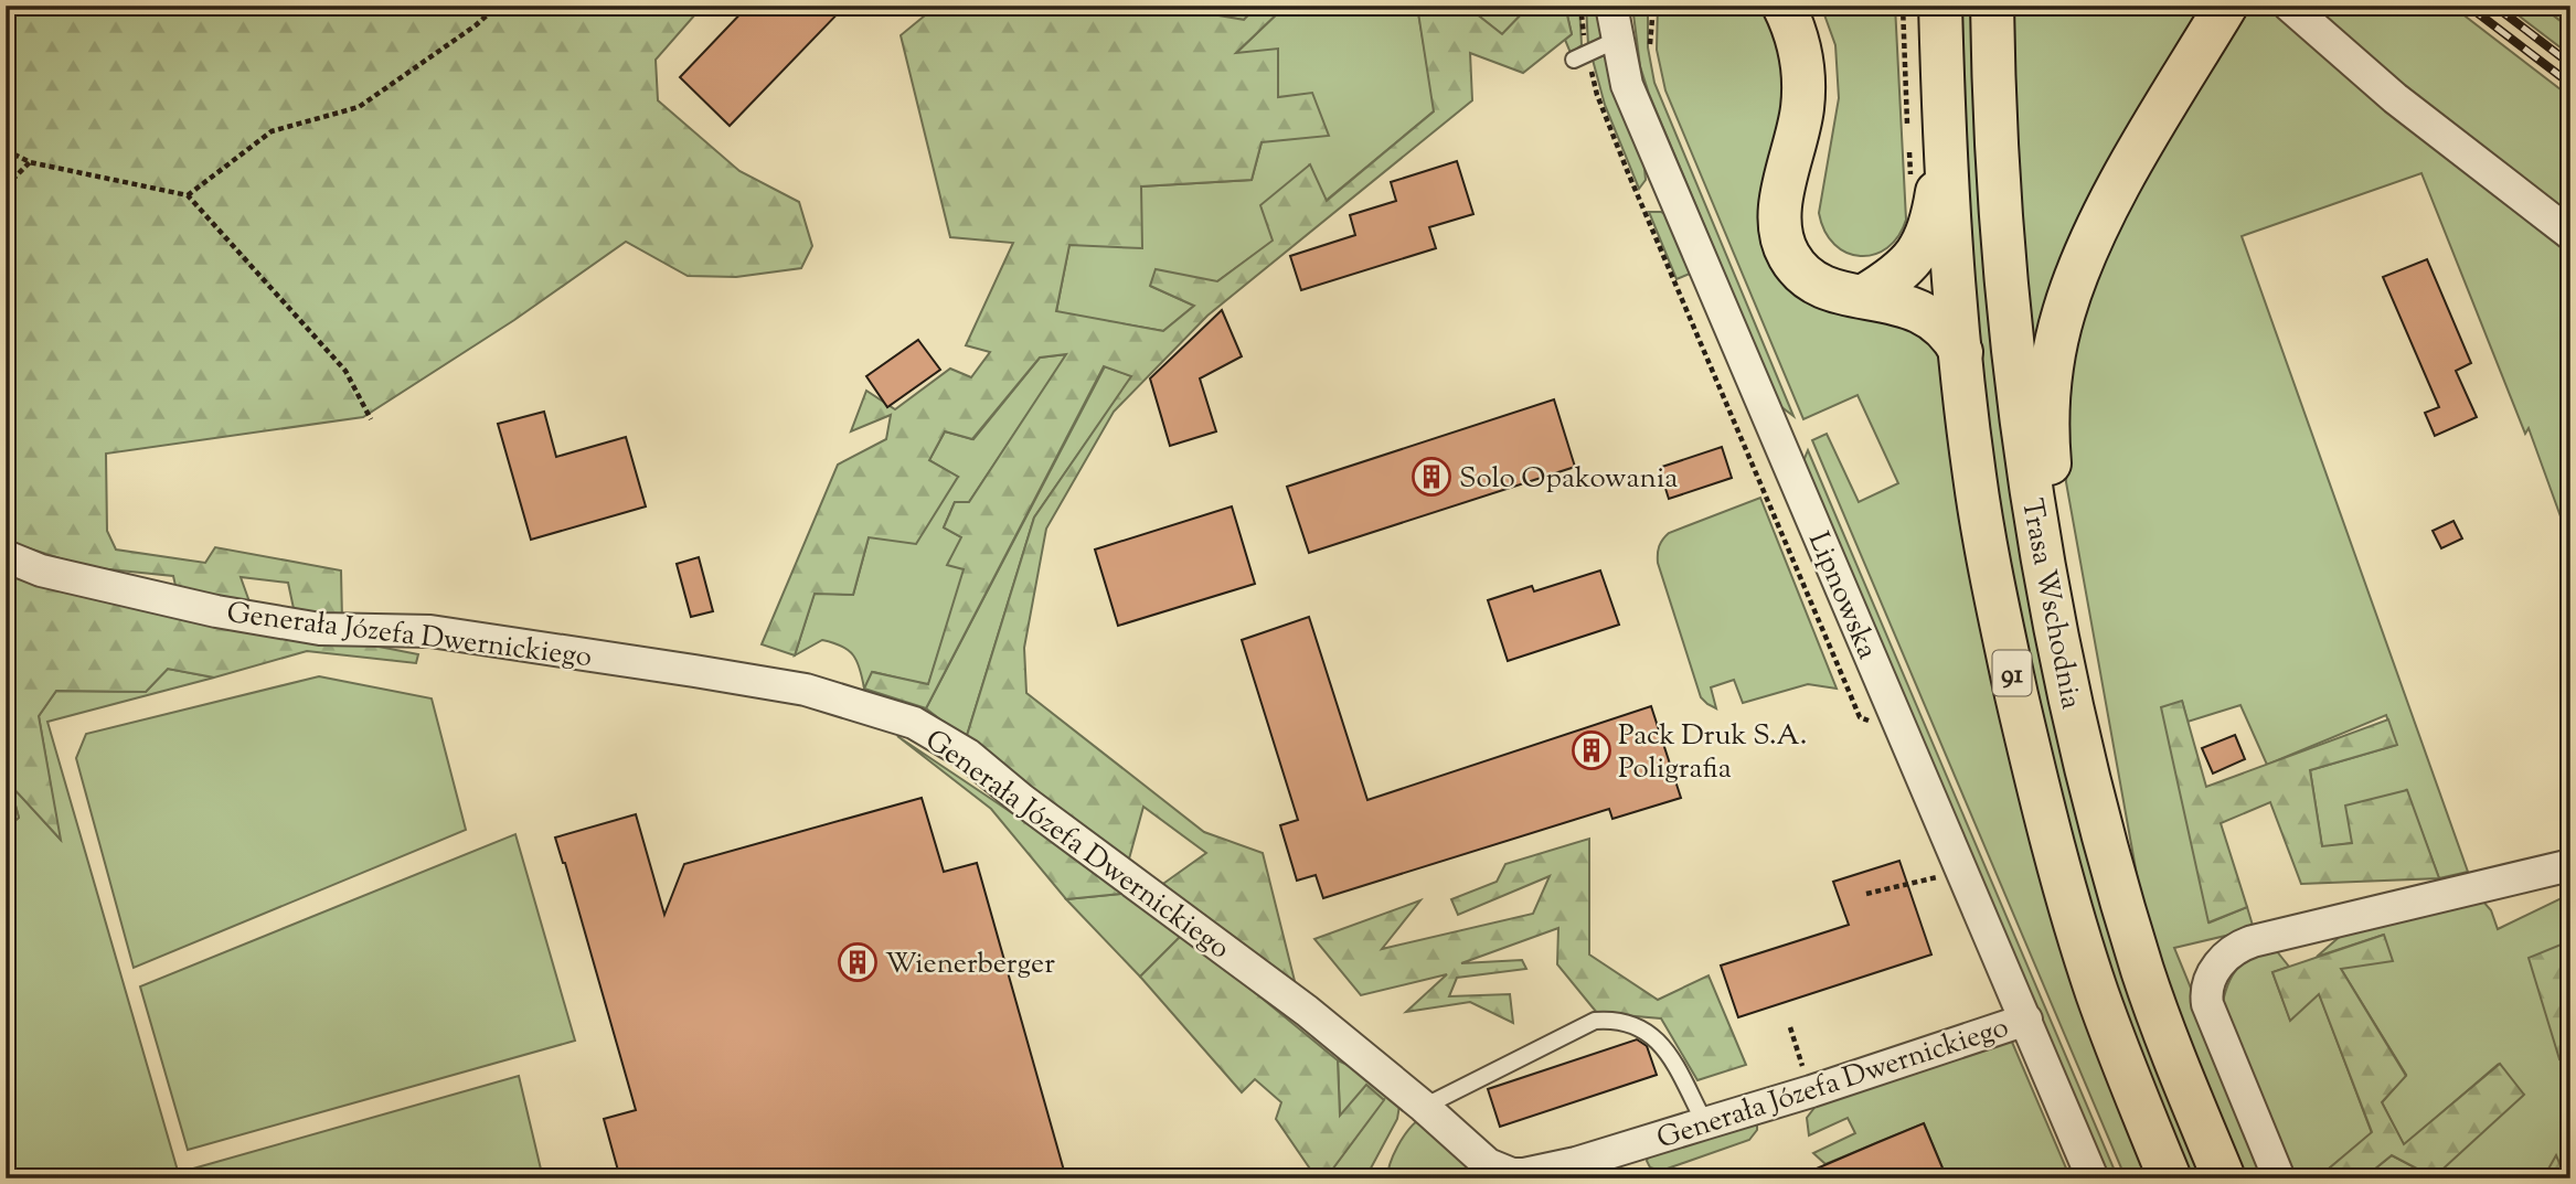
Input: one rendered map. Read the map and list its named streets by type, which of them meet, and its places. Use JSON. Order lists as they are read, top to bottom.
{
  "streets": {
    "main road": ["Trasa Wschodnia", "91"],
    "street": ["Lipnowska", "Generała Józefa Dwernickiego"]
  },
  "crossings": [
    ["Lipnowska", "Generała Józefa Dwernickiego"]
  ],
  "places": {
    "building": ["Solo Opakowania", "Pack Druk S.A. Poligrafia", "Wienerberger"]
  }
}
